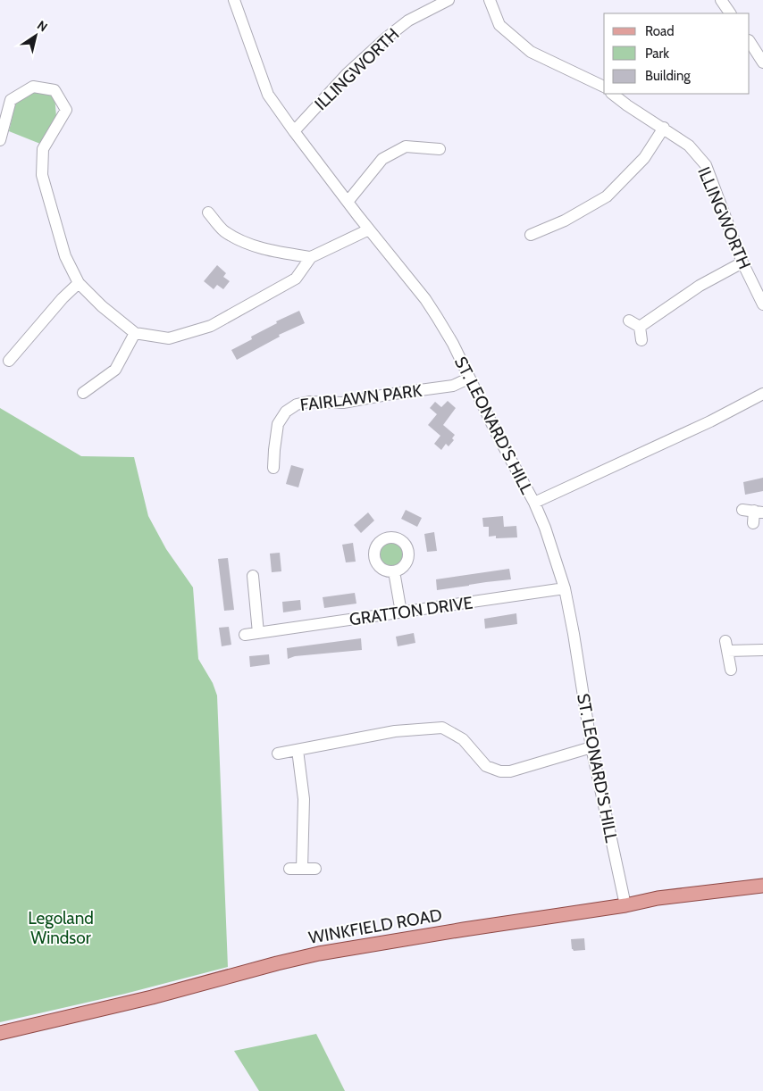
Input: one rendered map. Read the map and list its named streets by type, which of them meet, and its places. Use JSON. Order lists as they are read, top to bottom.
{
  "streets": {
    "main road": ["WINKFIELD ROAD"],
    "street": [
      "ILLINGWORTH",
      "FAIRLAWN PARK",
      "ST. LEONARD'S HILL",
      "GRATTON DRIVE"
    ]
  },
  "crossings": [
    ["ILLINGWORTH", "ST. LEONARD'S HILL"],
    ["FAIRLAWN PARK", "ST. LEONARD'S HILL"],
    ["ST. LEONARD'S HILL", "GRATTON DRIVE"],
    ["ST. LEONARD'S HILL", "WINKFIELD ROAD"]
  ],
  "parks": ["Legoland Windsor"],
  "legend": ["Road", "Park", "Building"],
  "north": "top right"
}
